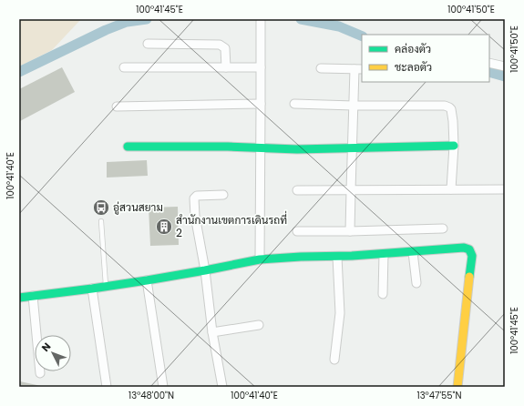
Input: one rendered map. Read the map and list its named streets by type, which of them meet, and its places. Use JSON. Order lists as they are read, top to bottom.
{
  "places": {
    "bus stop": ["อู่สวนสยาม"],
    "building": ["สำนักงานเขตการเดินรถที่ 2"]
  },
  "legend": ["คล่องตัว", "ชะลอตัว"],
  "north": "top left",
  "coordinates": [
    "100°41'45\"E",
    "100°41'50\"E",
    "100°41'40\"E",
    "13°48'00\"N",
    "13°47'55\"N"
  ]
}
